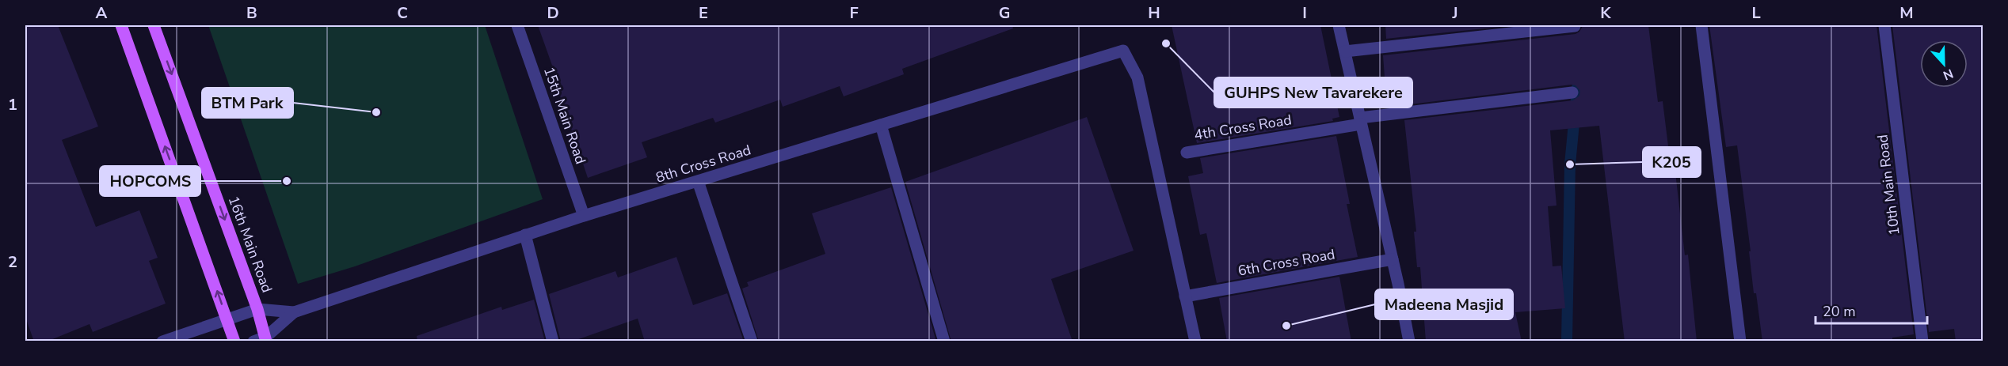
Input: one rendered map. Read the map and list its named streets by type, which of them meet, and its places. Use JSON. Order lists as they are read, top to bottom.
{
  "streets": {
    "main road": ["16th Main Road"],
    "street": [
      "15th Main Road",
      "4th Cross Road",
      "8th Cross Road",
      "10th Main Road",
      "6th Cross Road"
    ]
  },
  "crossings": [
    ["15th Main Road", "8th Cross Road"],
    ["8th Cross Road", "16th Main Road"],
    ["8th Cross Road", "6th Cross Road"]
  ],
  "places": [
    "GUHPS New Tavarekere",
    "BTM Park",
    "K205",
    "HOPCOMS",
    "Madeena Masjid"
  ],
  "scale_bar": "20 m",
  "north": "bottom",
  "grid": {
    "columns": [
      "A",
      "B",
      "C",
      "D",
      "E",
      "F",
      "G",
      "H",
      "I",
      "J",
      "K",
      "L",
      "M"
    ],
    "rows": ["1", "2"]
  }
}
